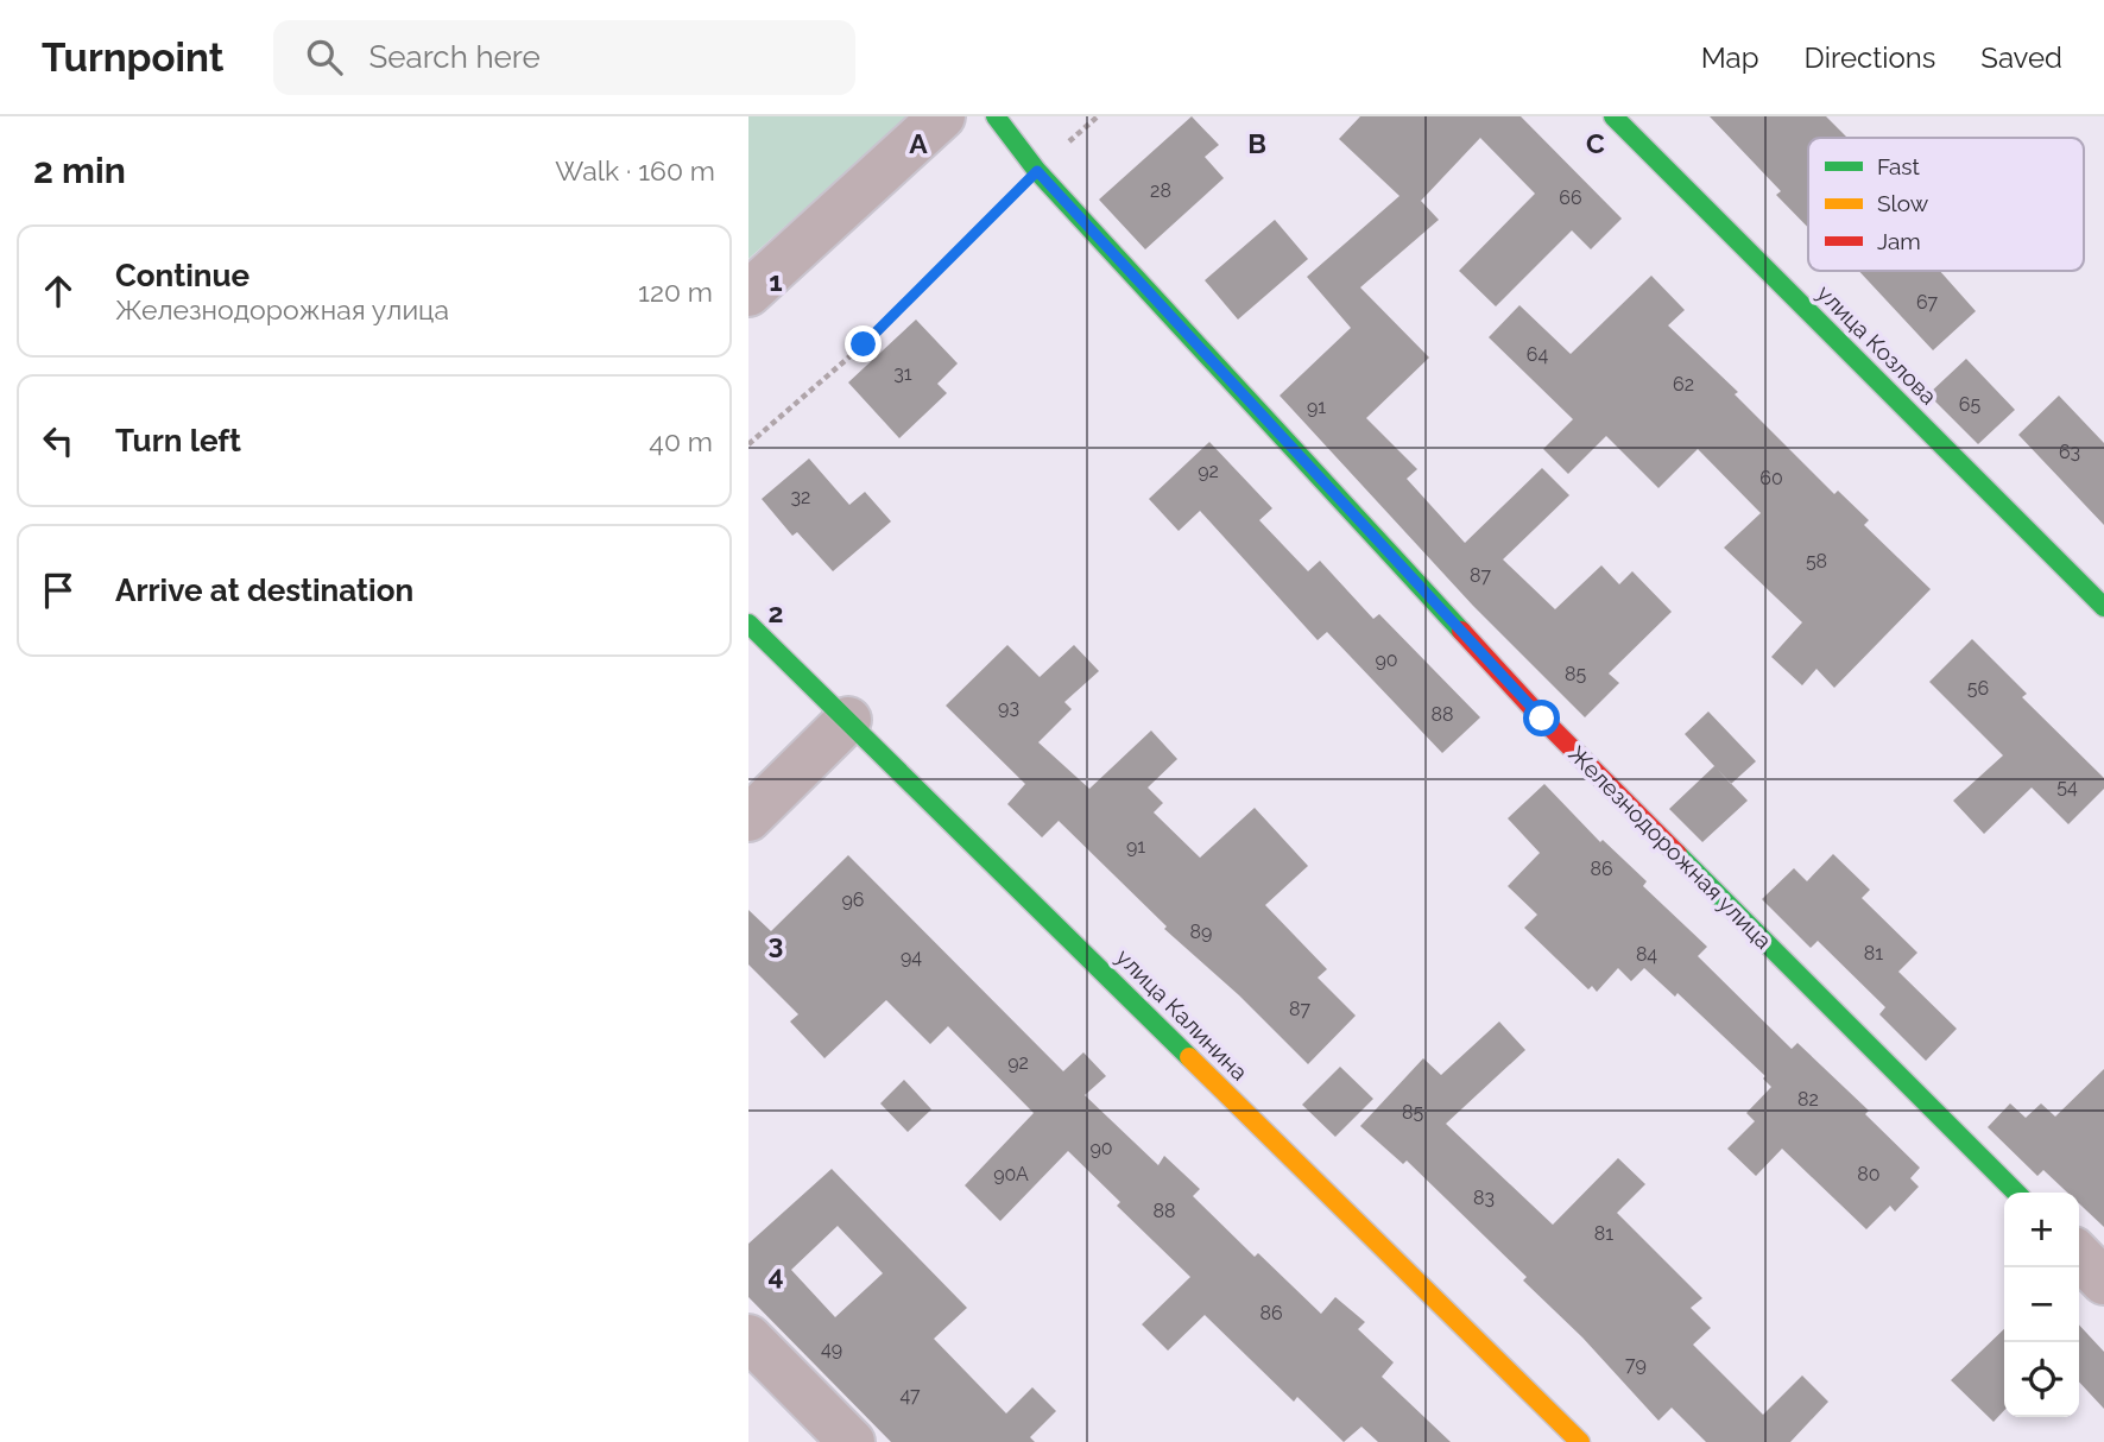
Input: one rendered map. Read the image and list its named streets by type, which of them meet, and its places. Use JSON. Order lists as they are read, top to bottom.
{
  "streets": {
    "street": ["улица Козлова", "Железнодорожная улица", "улица Калинина"]
  },
  "house_numbers": [
    "28",
    "66",
    "67",
    "64",
    "31",
    "62",
    "65",
    "91",
    "63",
    "92",
    "60",
    "32",
    "58",
    "87",
    "90",
    "85",
    "56",
    "93",
    "88",
    "54",
    "91",
    "86",
    "96",
    "89",
    "81",
    "84",
    "94",
    "87",
    "92",
    "82",
    "85",
    "90",
    "90А",
    "80",
    "83",
    "88",
    "81",
    "86",
    "49",
    "79",
    "47"
  ],
  "legend": ["Fast", "Slow", "Jam"],
  "page": {
    "header": "Turnpoint",
    "search": "Search here",
    "nav": ["Map", "Directions", "Saved"],
    "heading": ["2 min", "Walk · 160 m"],
    "list": [
      ["Continue", "Железнодорожная улица", "120 m"],
      ["Turn left", "40 m"],
      "Arrive at destination"
    ],
    "map_buttons": ["+", "−"]
  },
  "grid": {
    "columns": ["A", "B", "C"],
    "rows": [
      "1",
      "2",
      "3",
      "4"
    ]
  }
}
